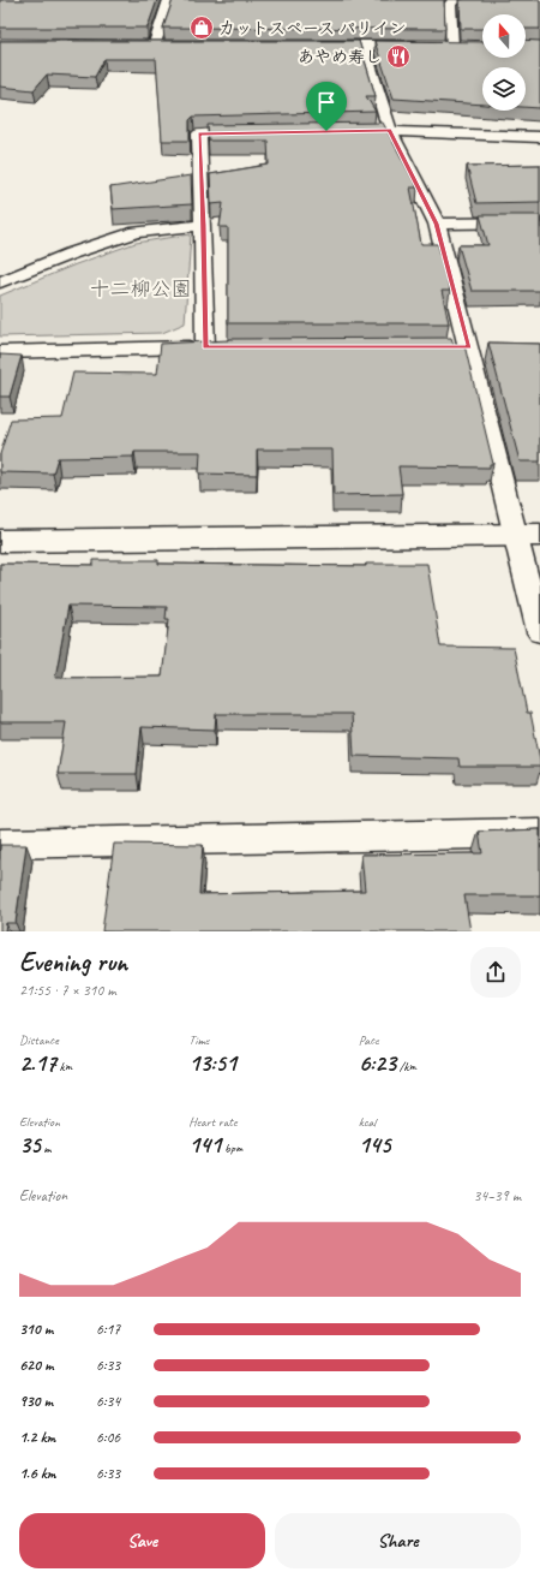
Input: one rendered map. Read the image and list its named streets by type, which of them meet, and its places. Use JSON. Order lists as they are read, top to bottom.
{
  "parks": ["十二柳公園"],
  "places": {
    "shop": ["カットスペース パリイン"],
    "restaurant": ["あやめ寿し"]
  },
  "north": "top",
  "page": {
    "heading": ["Evening run", "21:55 · 7 × 310 m"],
    "stats": [
      ["Distance", "2.17 km"],
      ["Time", "13:51"],
      ["Pace", "6:23 /km"],
      ["Elevation", "35 m"],
      ["Heart rate", "141 bpm"],
      ["kcal", "145"]
    ],
    "chart": ["Elevation", "34–39 m"],
    "list": [
      {
        "name": "310 m",
        "note": "6:17"
      },
      {
        "name": "620 m",
        "note": "6:33"
      },
      {
        "name": "930 m",
        "note": "6:34"
      },
      {
        "name": "1.2 km",
        "note": "6:06"
      },
      {
        "name": "1.6 km",
        "note": "6:33"
      }
    ],
    "buttons": ["Save", "Share"]
  }
}
